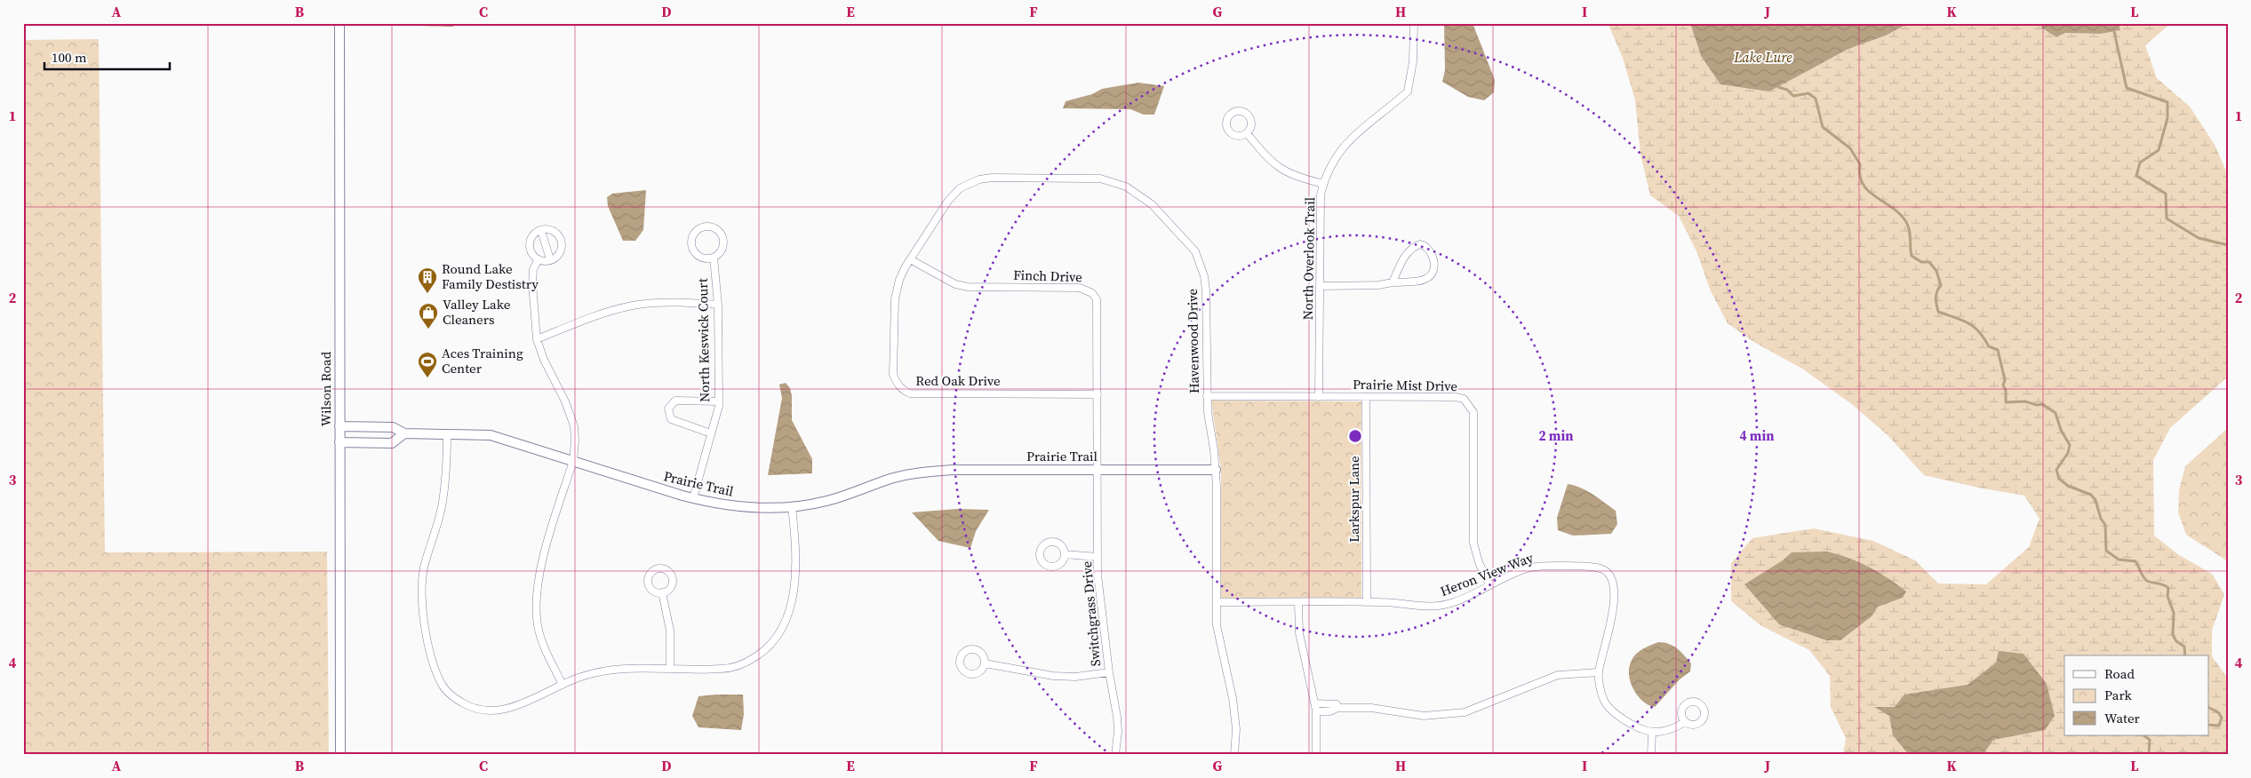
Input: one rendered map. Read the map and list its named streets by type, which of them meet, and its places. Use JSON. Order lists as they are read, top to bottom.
{
  "streets": {
    "street": [
      "North Overlook Trail",
      "Finch Drive",
      "North Keswick Court",
      "Havenwood Drive",
      "Red Oak Drive",
      "Prairie Mist Drive",
      "Wilson Road",
      "Prairie Trail",
      "Larkspur Lane",
      "Heron View Way",
      "Switchgrass Drive"
    ]
  },
  "crossings": [
    ["North Overlook Trail", "Prairie Mist Drive"],
    ["Finch Drive", "Havenwood Drive"],
    ["Finch Drive", "Red Oak Drive"],
    ["Finch Drive", "Prairie Trail"],
    ["Finch Drive", "Switchgrass Drive"],
    ["North Keswick Court", "Prairie Trail"],
    ["Havenwood Drive", "Red Oak Drive"],
    ["Havenwood Drive", "Prairie Mist Drive"],
    ["Havenwood Drive", "Prairie Trail"],
    ["Havenwood Drive", "Heron View Way"],
    ["Prairie Mist Drive", "Larkspur Lane"],
    ["Prairie Mist Drive", "Heron View Way"],
    ["Wilson Road", "Prairie Trail"],
    ["Prairie Trail", "Switchgrass Drive"],
    ["Larkspur Lane", "Heron View Way"]
  ],
  "water": ["Lake Lure"],
  "places": {
    "building": ["Round Lake Family Destistry"],
    "shop": ["Valley Lake Cleaners"],
    "sports": ["Aces Training Center"]
  },
  "legend": ["Road", "Park", "Water"],
  "scale_bar": "100 m",
  "grid": {
    "columns": [
      "A",
      "B",
      "C",
      "D",
      "E",
      "F",
      "G",
      "H",
      "I",
      "J",
      "K",
      "L"
    ],
    "rows": [
      "1",
      "2",
      "3",
      "4"
    ]
  },
  "rings": ["2 min", "4 min"]
}
